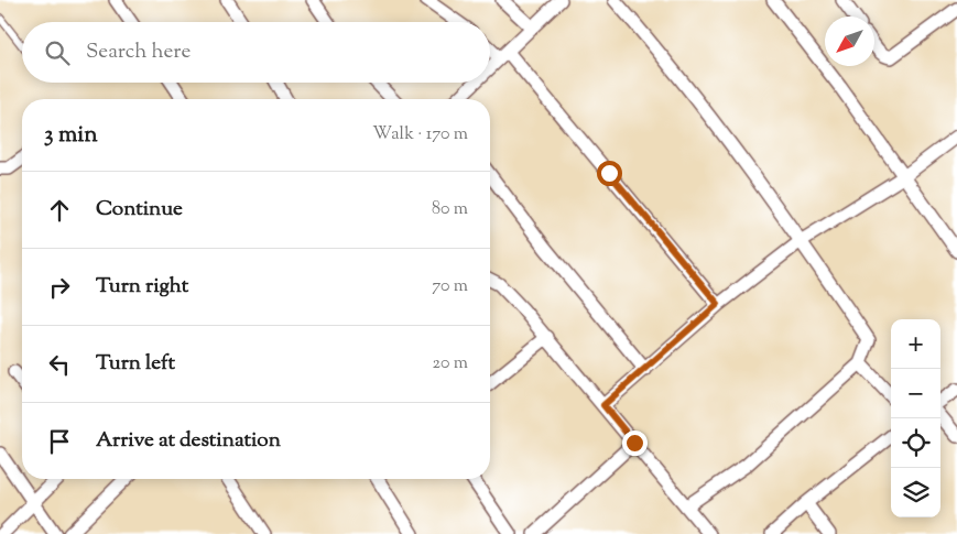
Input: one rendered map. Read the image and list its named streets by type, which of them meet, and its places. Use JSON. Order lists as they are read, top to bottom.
{
  "north": "bottom left",
  "page": {
    "search": "Search here",
    "heading": ["3 min", "Walk · 170 m"],
    "list": [
      ["Continue", "80 m"],
      ["Turn right", "70 m"],
      ["Turn left", "20 m"],
      "Arrive at destination"
    ],
    "map_buttons": ["+", "−"]
  }
}
